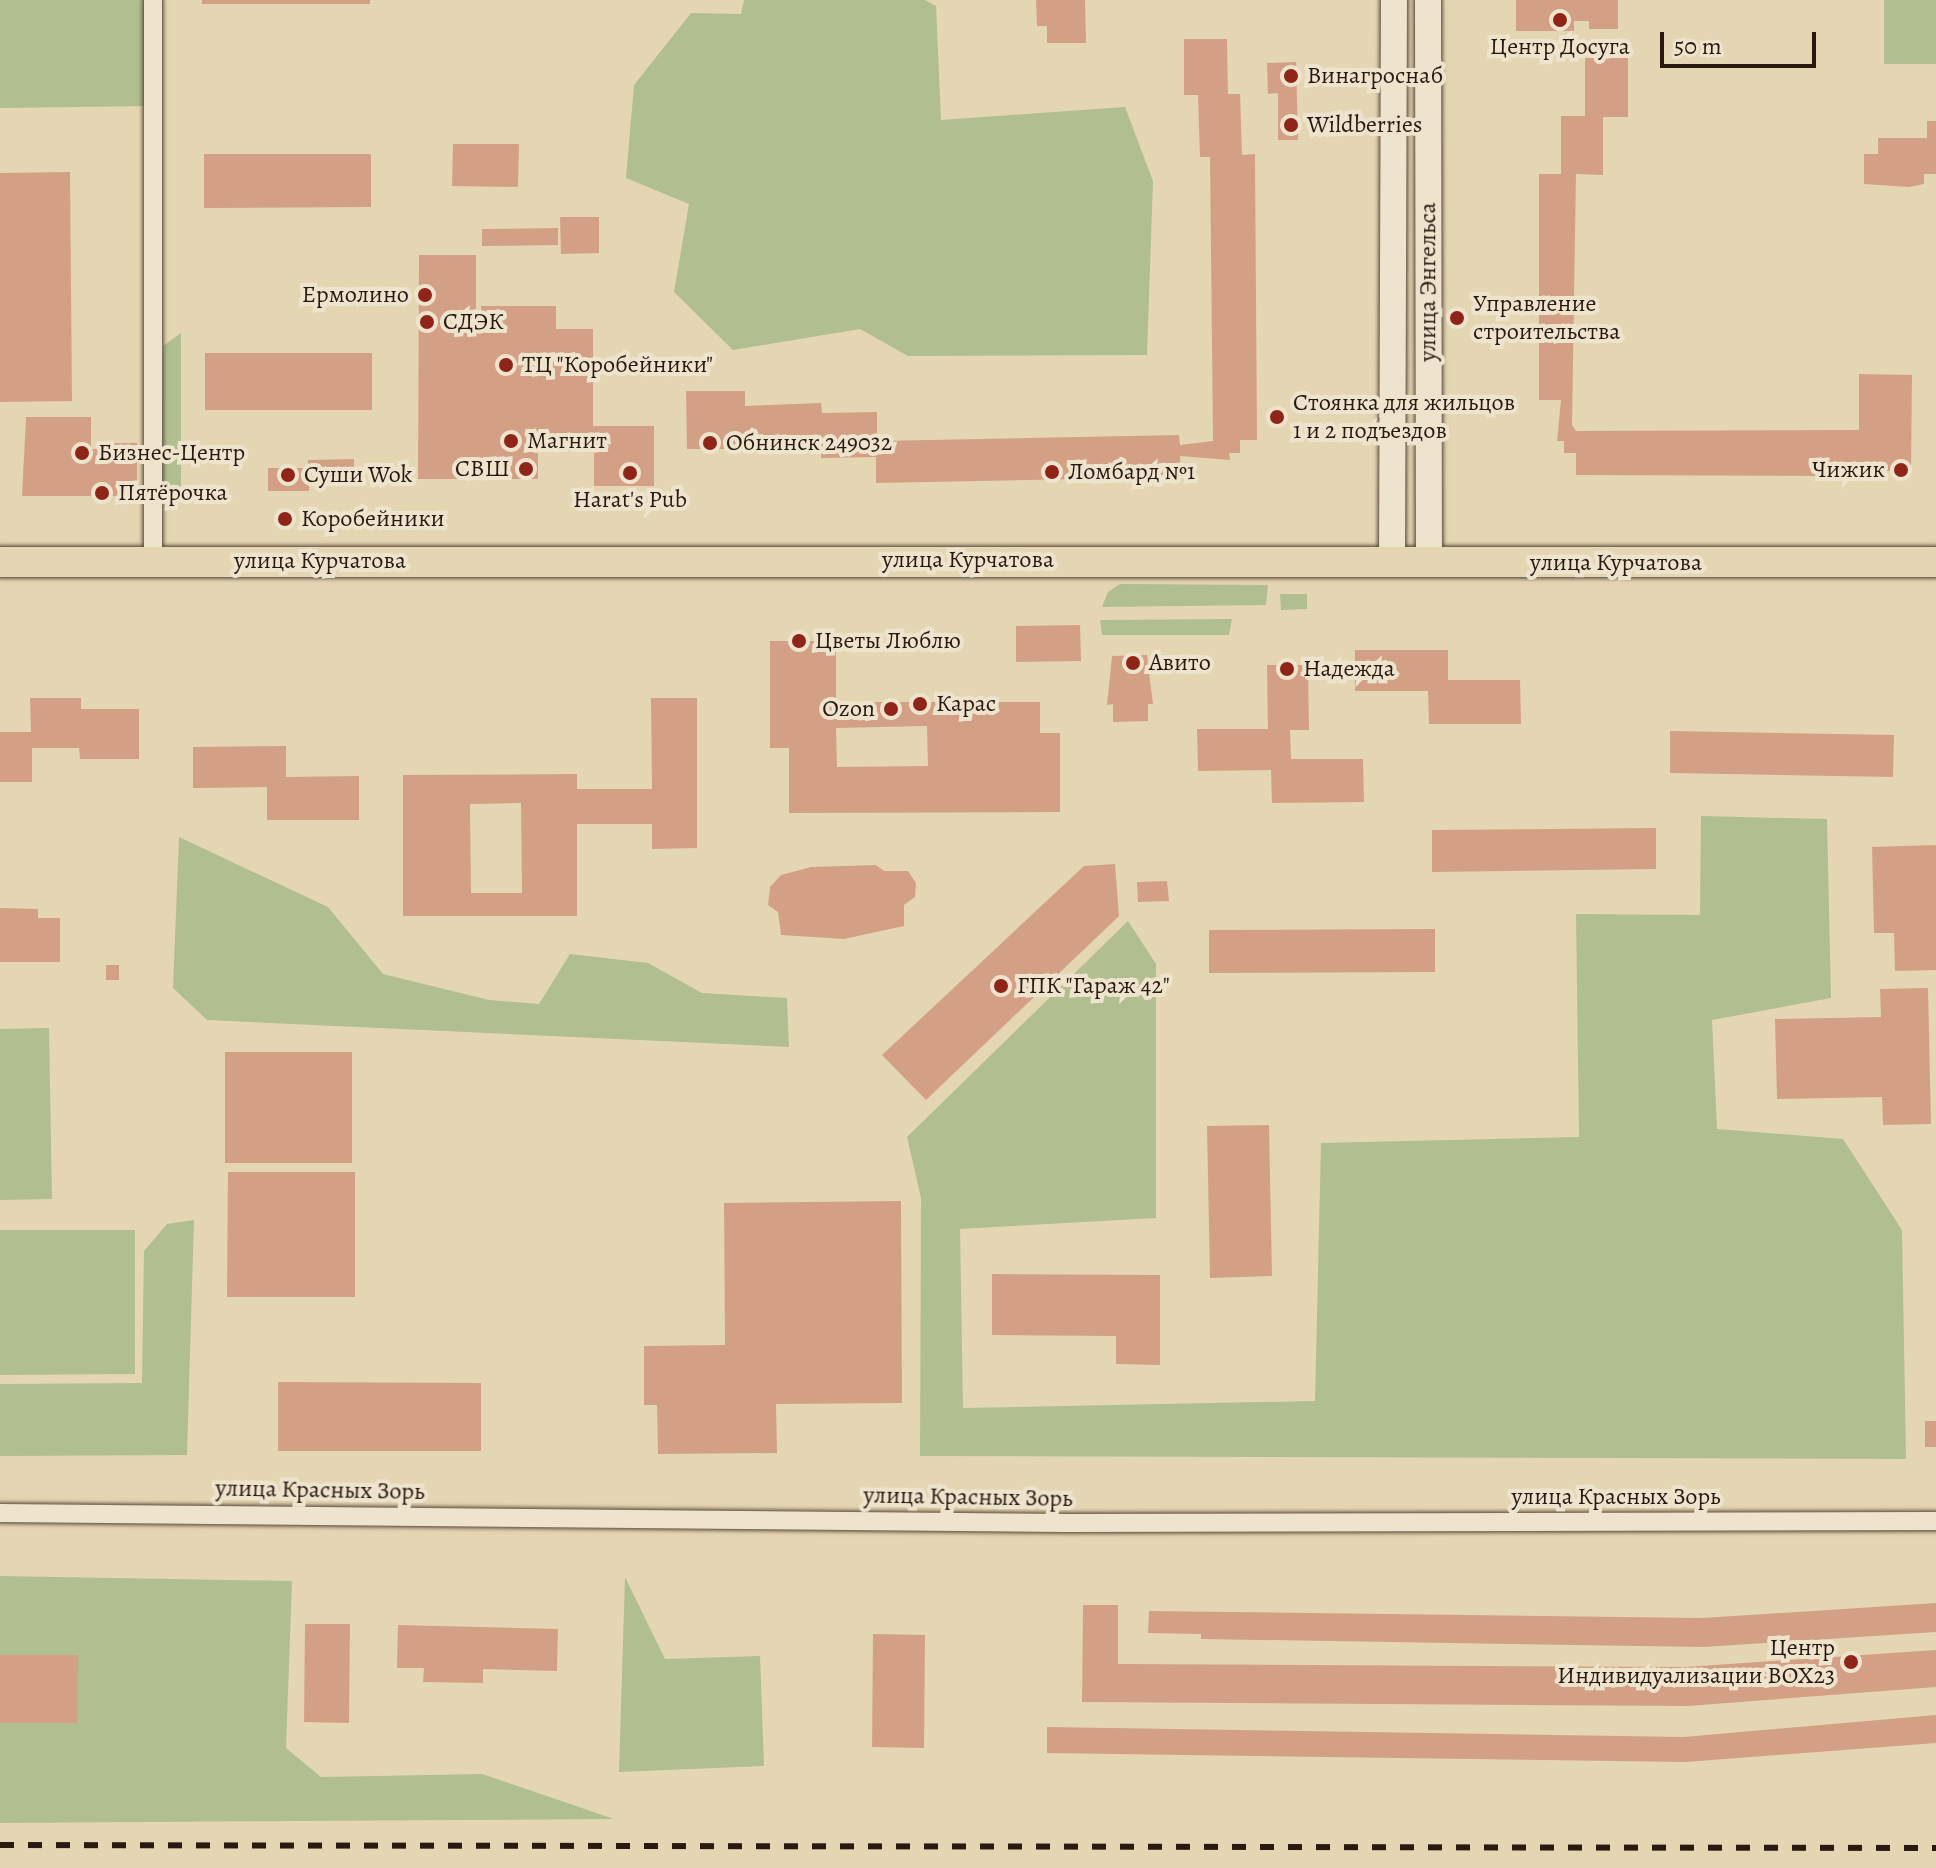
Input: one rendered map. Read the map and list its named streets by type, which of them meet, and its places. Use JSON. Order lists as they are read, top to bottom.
{
  "streets": {
    "main road": ["улица Энгельса", "улица Курчатова"],
    "street": ["улица Красных Зорь"]
  },
  "crossings": [
    ["улица Энгельса", "улица Курчатова"]
  ],
  "places": [
    "Центр Досуга",
    "Винагроснаб",
    "Wildberries",
    "Ермолино",
    "Управление строительства",
    "СДЭК",
    "ТЦ \"Коробейники\"",
    "Стоянка для жильцов 1 и 2 подъездов",
    "Магнит",
    "Обнинск 249032",
    "Бизнес-Центр",
    "СВШ",
    "Чижик",
    "Ломбард №1",
    "Harat's Pub",
    "Суши Wok",
    "Пятёрочка",
    "Коробейники",
    "Цветы Люблю",
    "Авито",
    "Надежда",
    "Карас",
    "Ozon",
    "ГПК \"Гараж 42\"",
    "Центр Индивидуализации BOX23"
  ],
  "scale_bar": "50 m"
}
